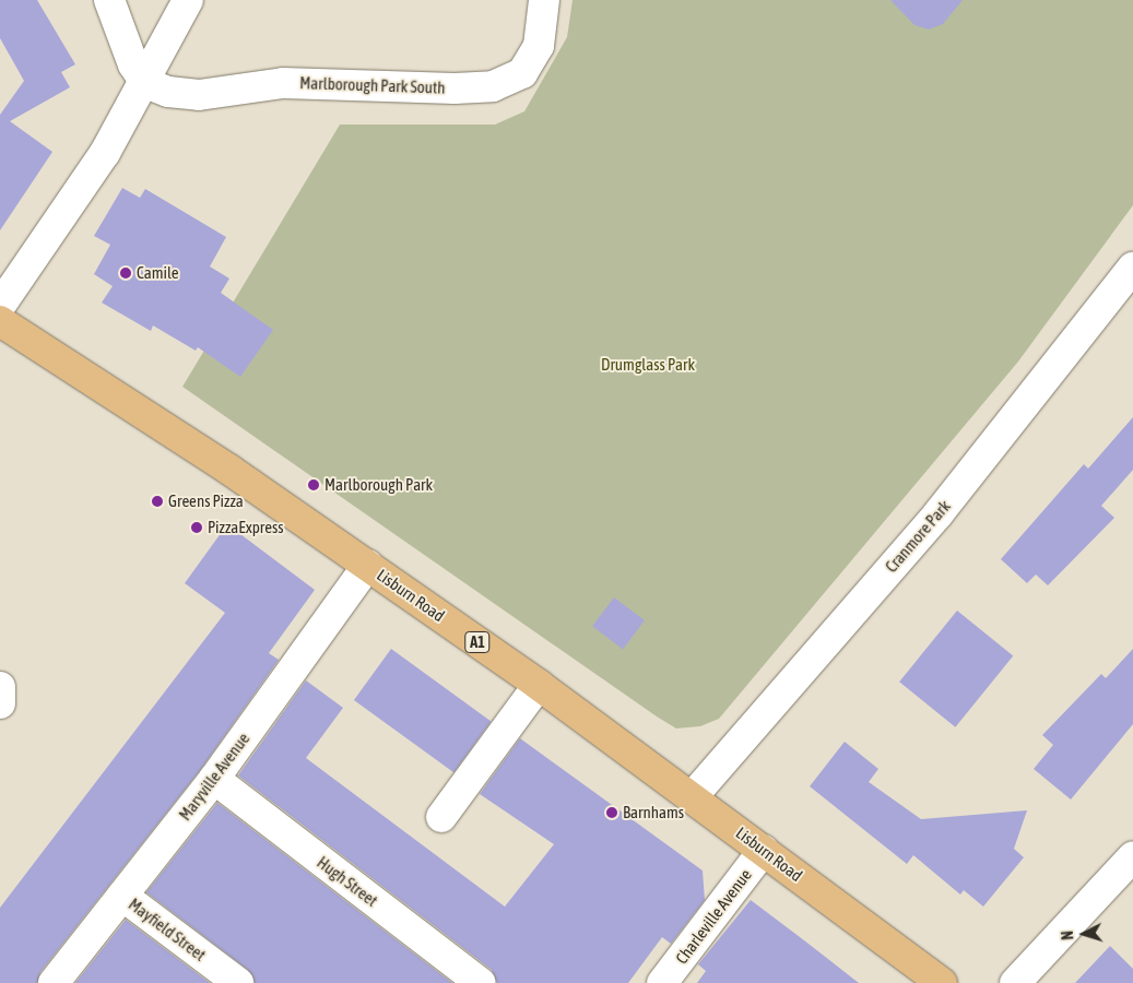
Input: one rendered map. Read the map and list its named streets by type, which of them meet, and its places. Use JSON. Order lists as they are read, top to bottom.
{
  "streets": {
    "main road": ["Lisburn Road", "A1"],
    "street": [
      "Marlborough Park South",
      "Cranmore Park",
      "Maryville Avenue",
      "Hugh Street",
      "Charleville Avenue",
      "Mayfield Street"
    ]
  },
  "crossings": [
    ["Cranmore Park", "Lisburn Road"],
    ["Lisburn Road", "Maryville Avenue"],
    ["Lisburn Road", "Charleville Avenue"],
    ["Maryville Avenue", "Hugh Street"],
    ["Maryville Avenue", "Mayfield Street"]
  ],
  "parks": ["Drumglass Park"],
  "places": [
    "Camile",
    "Marlborough Park",
    "Greens Pizza",
    "PizzaExpress",
    "Barnhams"
  ],
  "north": "left"
}
